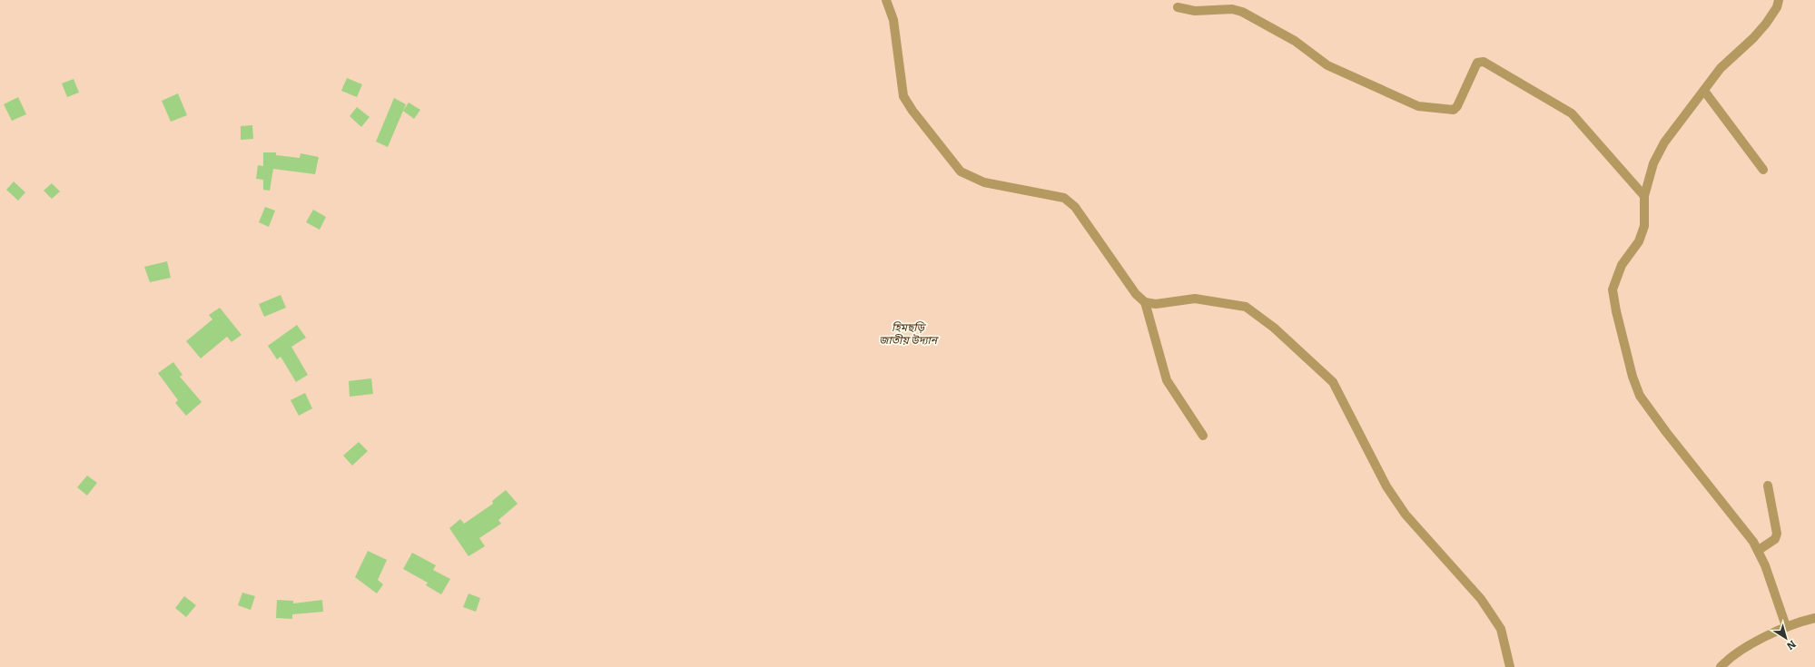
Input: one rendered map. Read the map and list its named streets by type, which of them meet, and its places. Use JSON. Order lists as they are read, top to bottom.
{
  "parks": ["হিমছড়ি জাতীয় উদ্যান"],
  "north": "bottom right"
}
